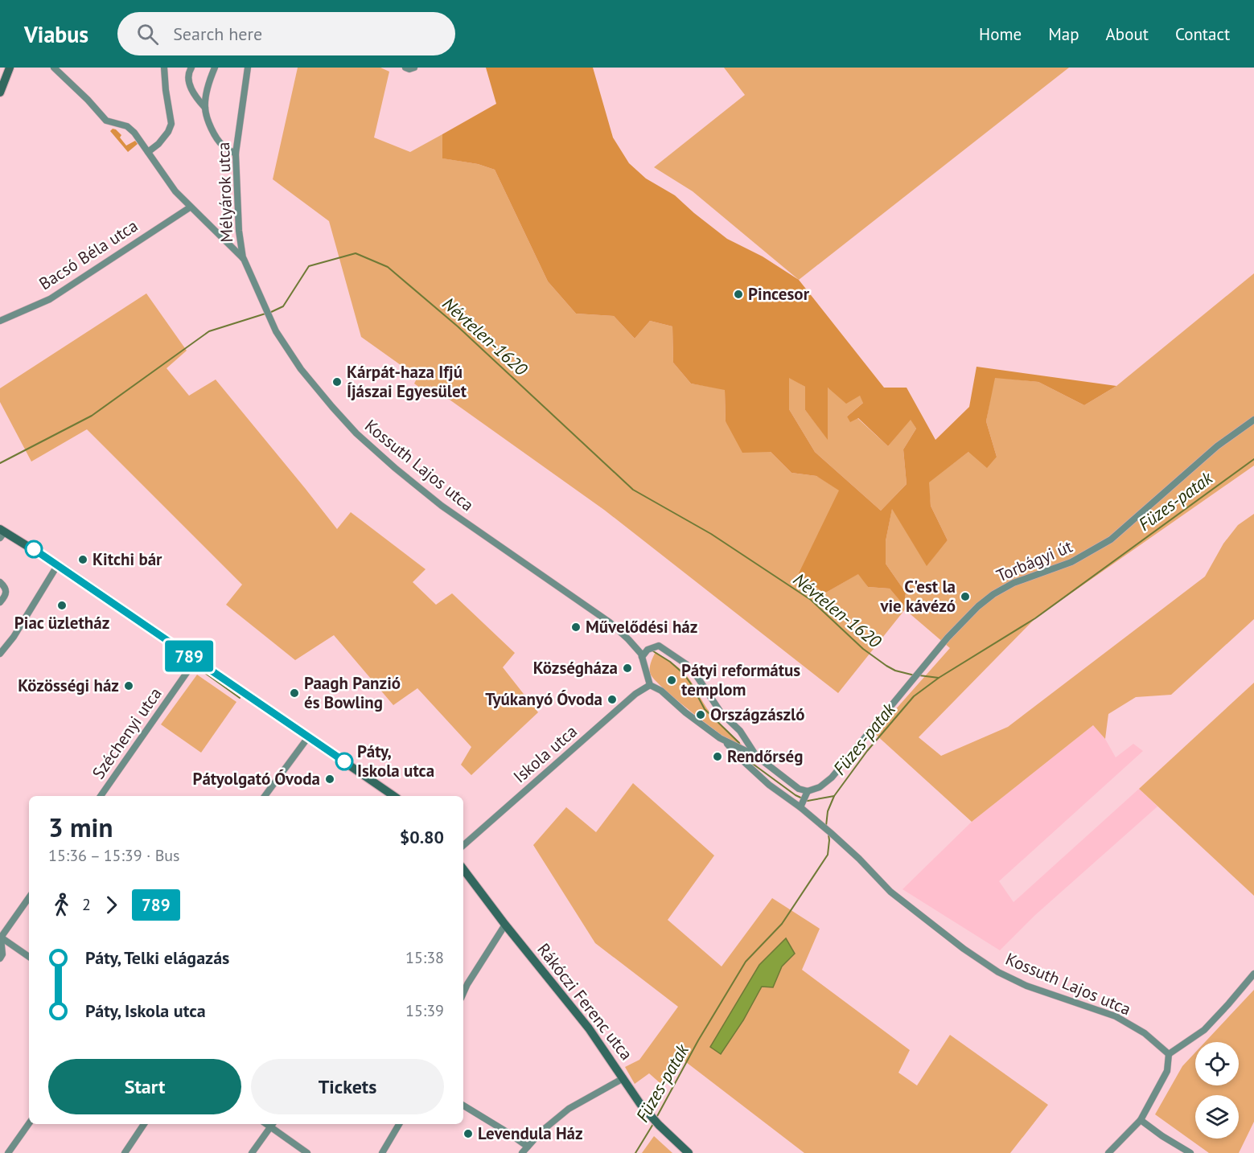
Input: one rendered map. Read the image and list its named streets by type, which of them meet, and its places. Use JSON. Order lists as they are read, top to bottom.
{
  "streets": {
    "main road": ["Rákóczi Ferenc utca"],
    "street": [
      "Mélyárok utca",
      "Bacsó Béla utca",
      "Kossuth Lajos utca",
      "Torbágyi út",
      "Széchenyi utca",
      "Iskola utca"
    ]
  },
  "crossings": [
    ["Mélyárok utca", "Kossuth Lajos utca"],
    ["Bacsó Béla utca", "Kossuth Lajos utca"],
    ["Kossuth Lajos utca", "Torbágyi út"],
    ["Kossuth Lajos utca", "Iskola utca"]
  ],
  "water": ["Névtelen-1620", "Füzes-patak"],
  "places": [
    "Pincesor",
    "Kárpát-haza Ifjú Íjászai Egyesület",
    "Kitchi bár",
    "C'est la vie kávézó",
    "Piac üzletház",
    "Művelődési ház",
    "Községháza",
    "Pátyi református templom",
    "Közösségi ház",
    "Paagh Panzió és Bowling",
    "Tyúkanyó Óvoda",
    "Országzászló",
    "Rendőrség",
    "Páty, Iskola utca",
    "Pátyolgató Óvoda",
    "Levendula Ház"
  ],
  "lines": ["bus line 789"],
  "page": {
    "header": "Viabus",
    "search": "Search here",
    "nav": [
      "Home",
      "Map",
      "About",
      "Contact"
    ],
    "on_map": "789",
    "heading": ["3 min", "15:36 – 15:39 · Bus", "$0.80"],
    "legs": ["2", "789"],
    "list": [
      {
        "name": "Páty, Telki elágazás",
        "value": "15:38"
      },
      {
        "name": "Páty, Iskola utca",
        "value": "15:39"
      }
    ],
    "buttons": ["Start", "Tickets"]
  }
}
